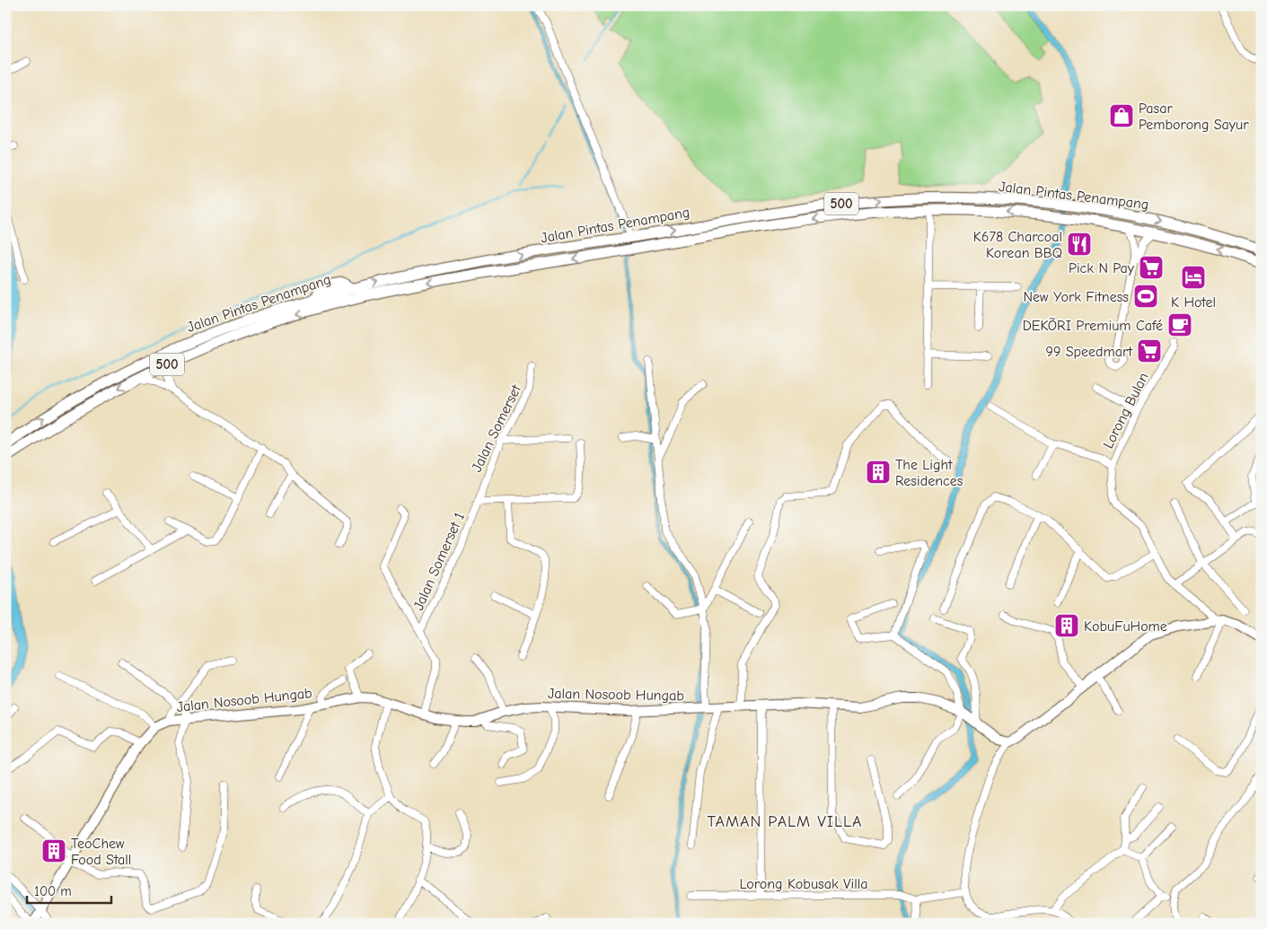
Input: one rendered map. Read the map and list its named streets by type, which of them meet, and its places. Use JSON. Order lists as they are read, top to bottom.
{
  "streets": {
    "main road": ["Jalan Pintas Penampang", "500", "Jalan Nosoob Hungab"],
    "street": [
      "Lorong Bulan",
      "Jalan Somerset",
      "Jalan Somerset 1",
      "Lorong Kobusak Villa"
    ]
  },
  "crossings": [
    ["Jalan Somerset", "Jalan Somerset 1"],
    ["Jalan Somerset 1", "Jalan Nosoob Hungab"]
  ],
  "districts": ["TAMAN PALM VILLA"],
  "places": {
    "shop": ["Pasar Pemborong Sayur"],
    "restaurant": ["K678 Charcoal Korean BBQ"],
    "supermarket": ["Pick N Pay", "99 Speedmart"],
    "hotel": ["K Hotel"],
    "sports": ["New York Fitness"],
    "cafe": ["DEKÕRI Premium Café"],
    "building": ["The Light Residences", "KobuFuHome", "TeoChew Food Stall"]
  },
  "scale_bar": "100 m"
}
